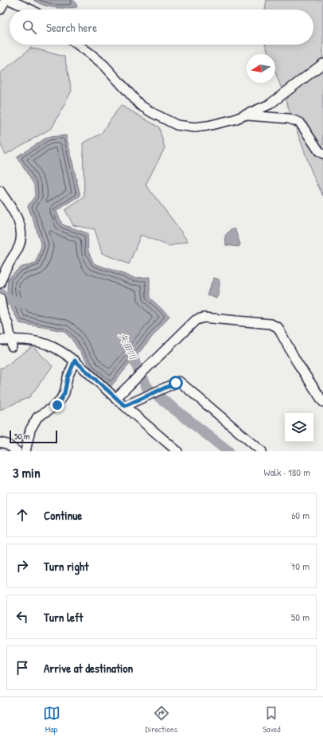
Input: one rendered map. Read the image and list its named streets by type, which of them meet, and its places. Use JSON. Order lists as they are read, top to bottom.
{
  "water": ["矢田川"],
  "scale_bar": "50 m",
  "north": "left",
  "page": {
    "search": "Search here",
    "scale": "50 m",
    "heading": ["3 min", "Walk · 180 m"],
    "list": [
      ["Continue", "60 m"],
      ["Turn right", "70 m"],
      ["Turn left", "50 m"],
      "Arrive at destination"
    ],
    "nav": ["Map", "Directions", "Saved"]
  }
}
